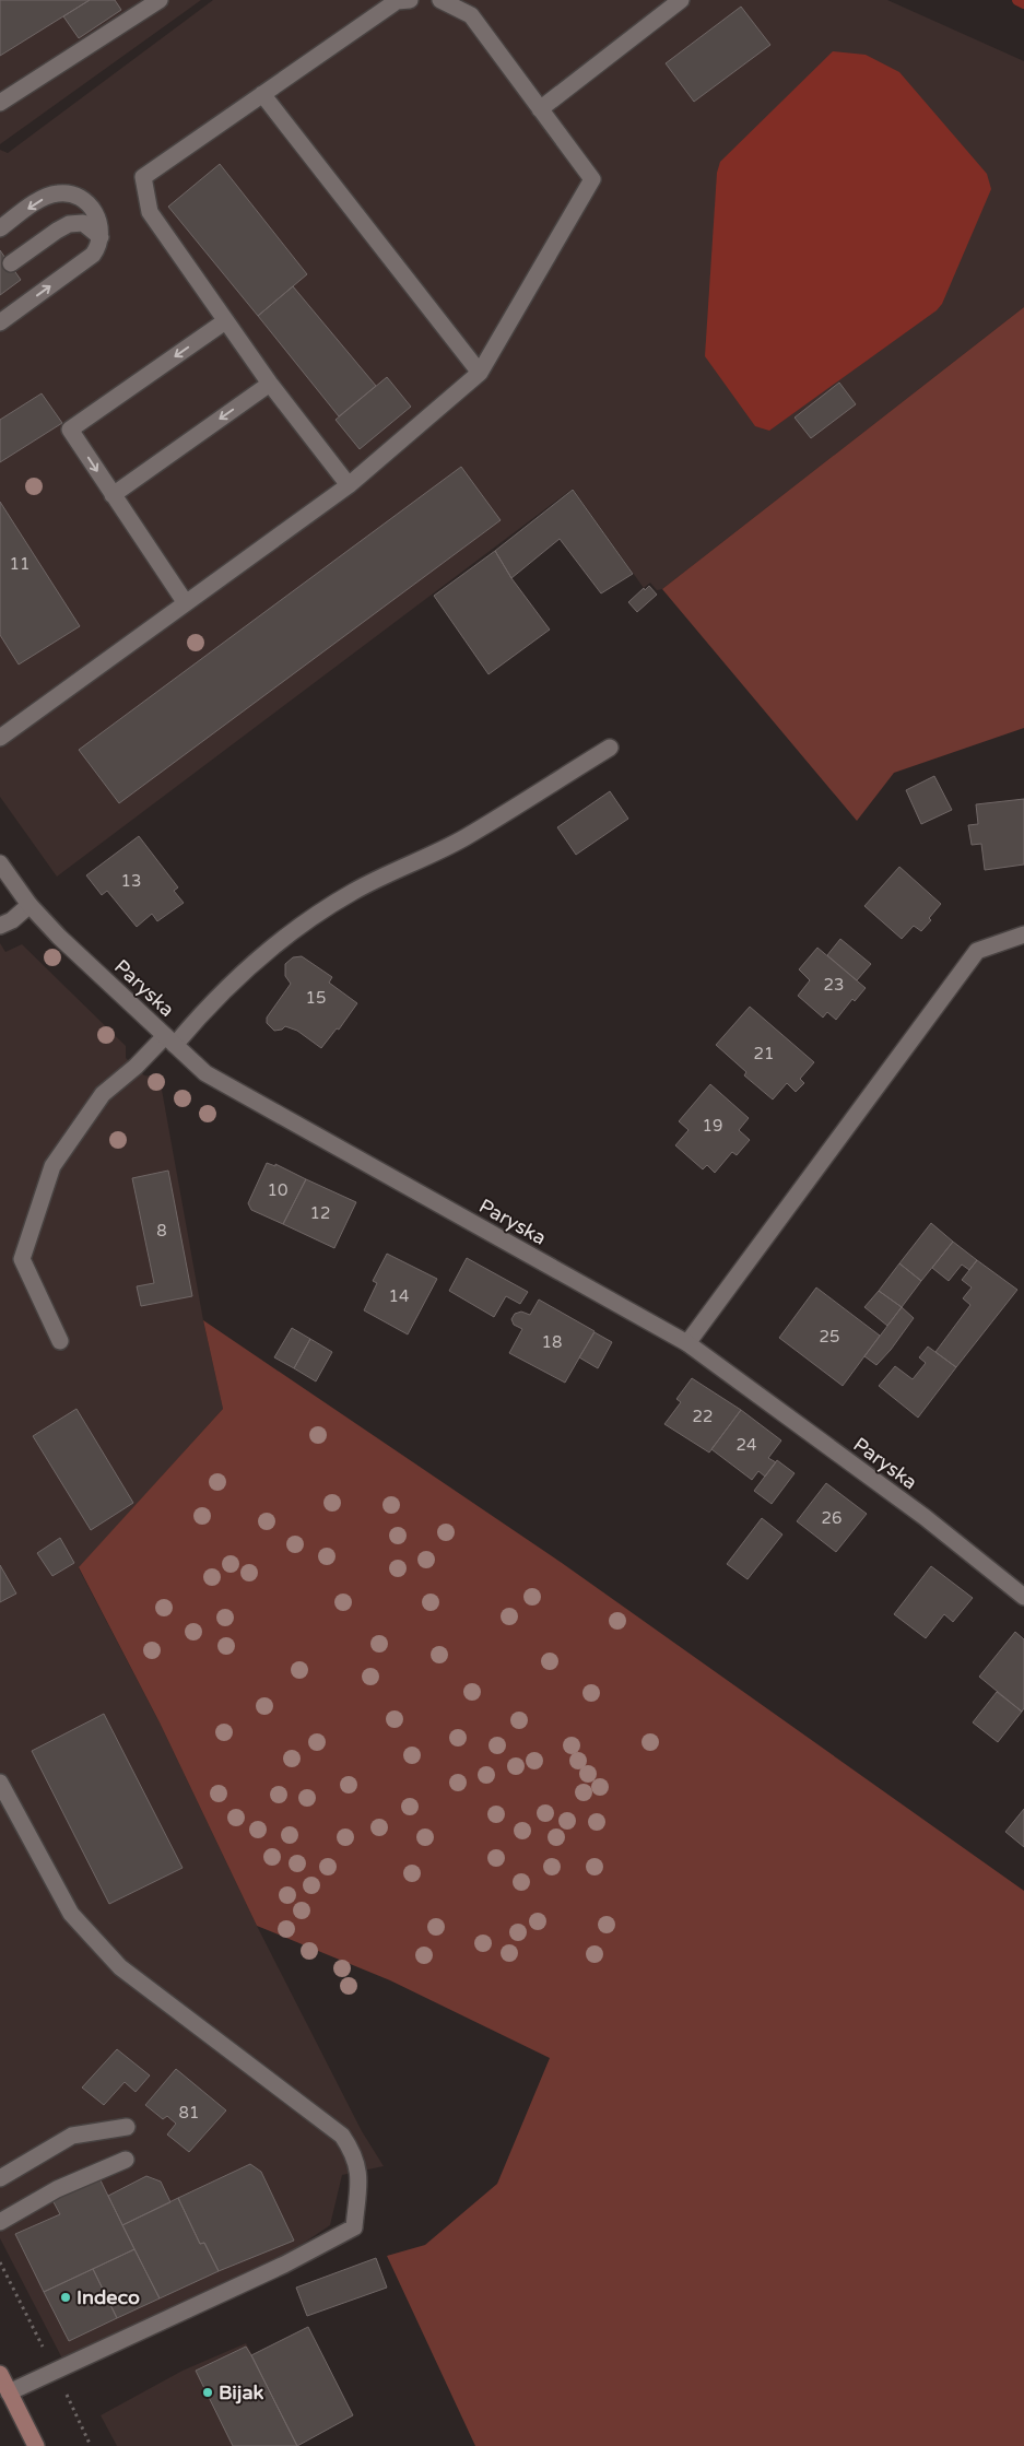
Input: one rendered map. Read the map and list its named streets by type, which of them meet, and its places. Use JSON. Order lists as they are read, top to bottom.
{
  "streets": {
    "street": ["Paryska"]
  },
  "places": ["Indeco", "Bijak"],
  "house_numbers": [
    "11",
    "13",
    "23",
    "15",
    "21",
    "19",
    "10",
    "12",
    "8",
    "14",
    "25",
    "18",
    "22",
    "24",
    "26",
    "81"
  ]
}
